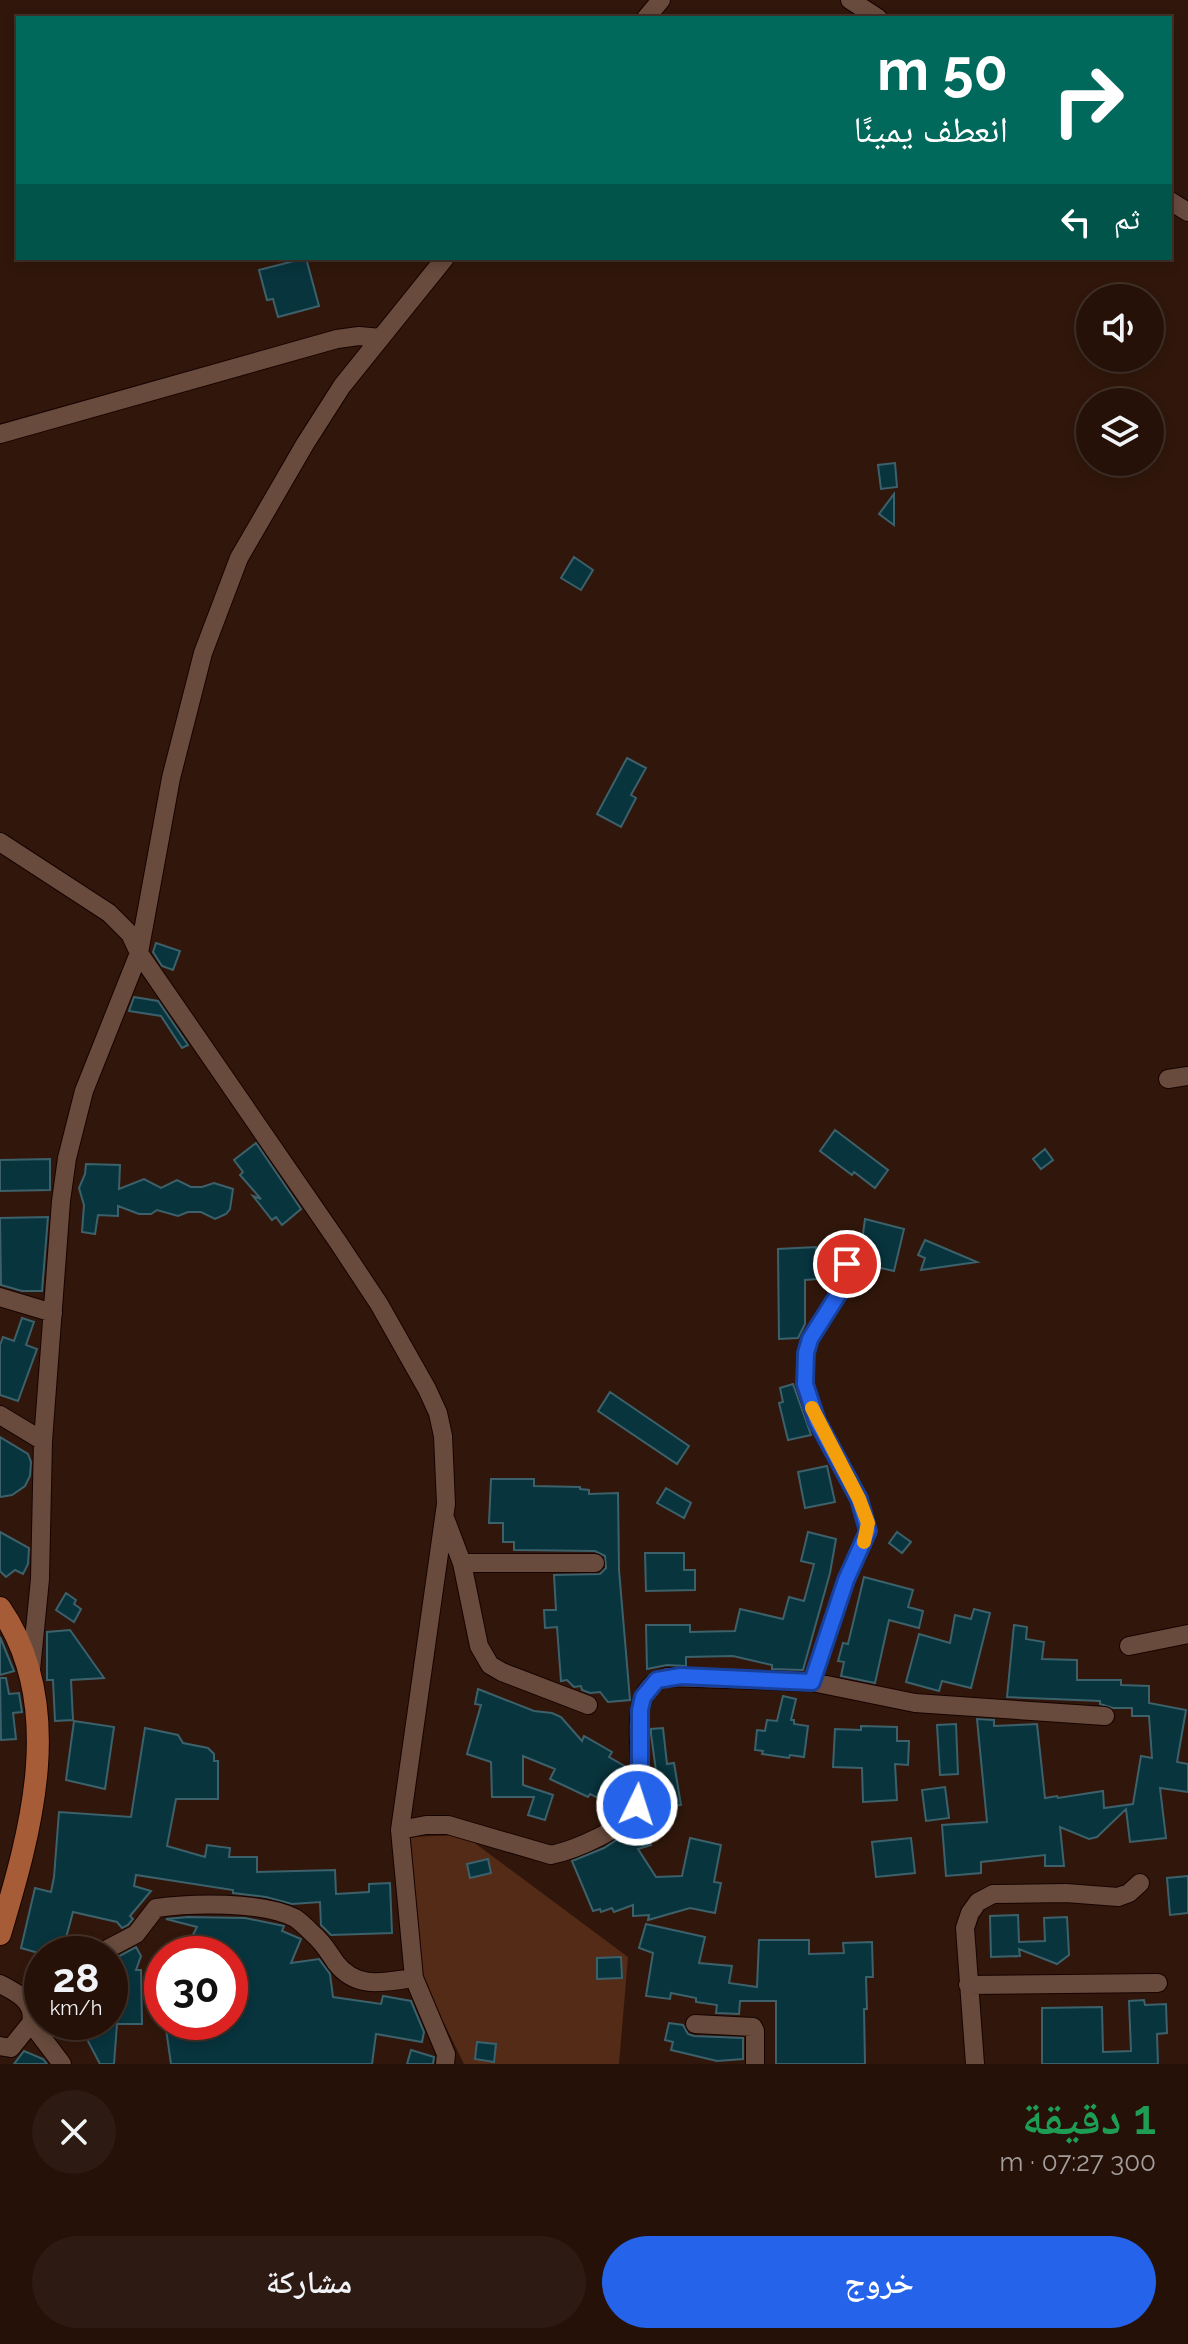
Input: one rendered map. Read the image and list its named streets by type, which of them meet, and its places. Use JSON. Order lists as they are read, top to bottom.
{
  "page": {
    "turn": ["50 m", "انعطف يمينًا"],
    "then": "ثم",
    "speed": "28 km/h",
    "limit": "30",
    "heading": ["1 دقيقة", "300 m · 07:27"],
    "buttons": ["خروج", "مشاركة"]
  }
}
